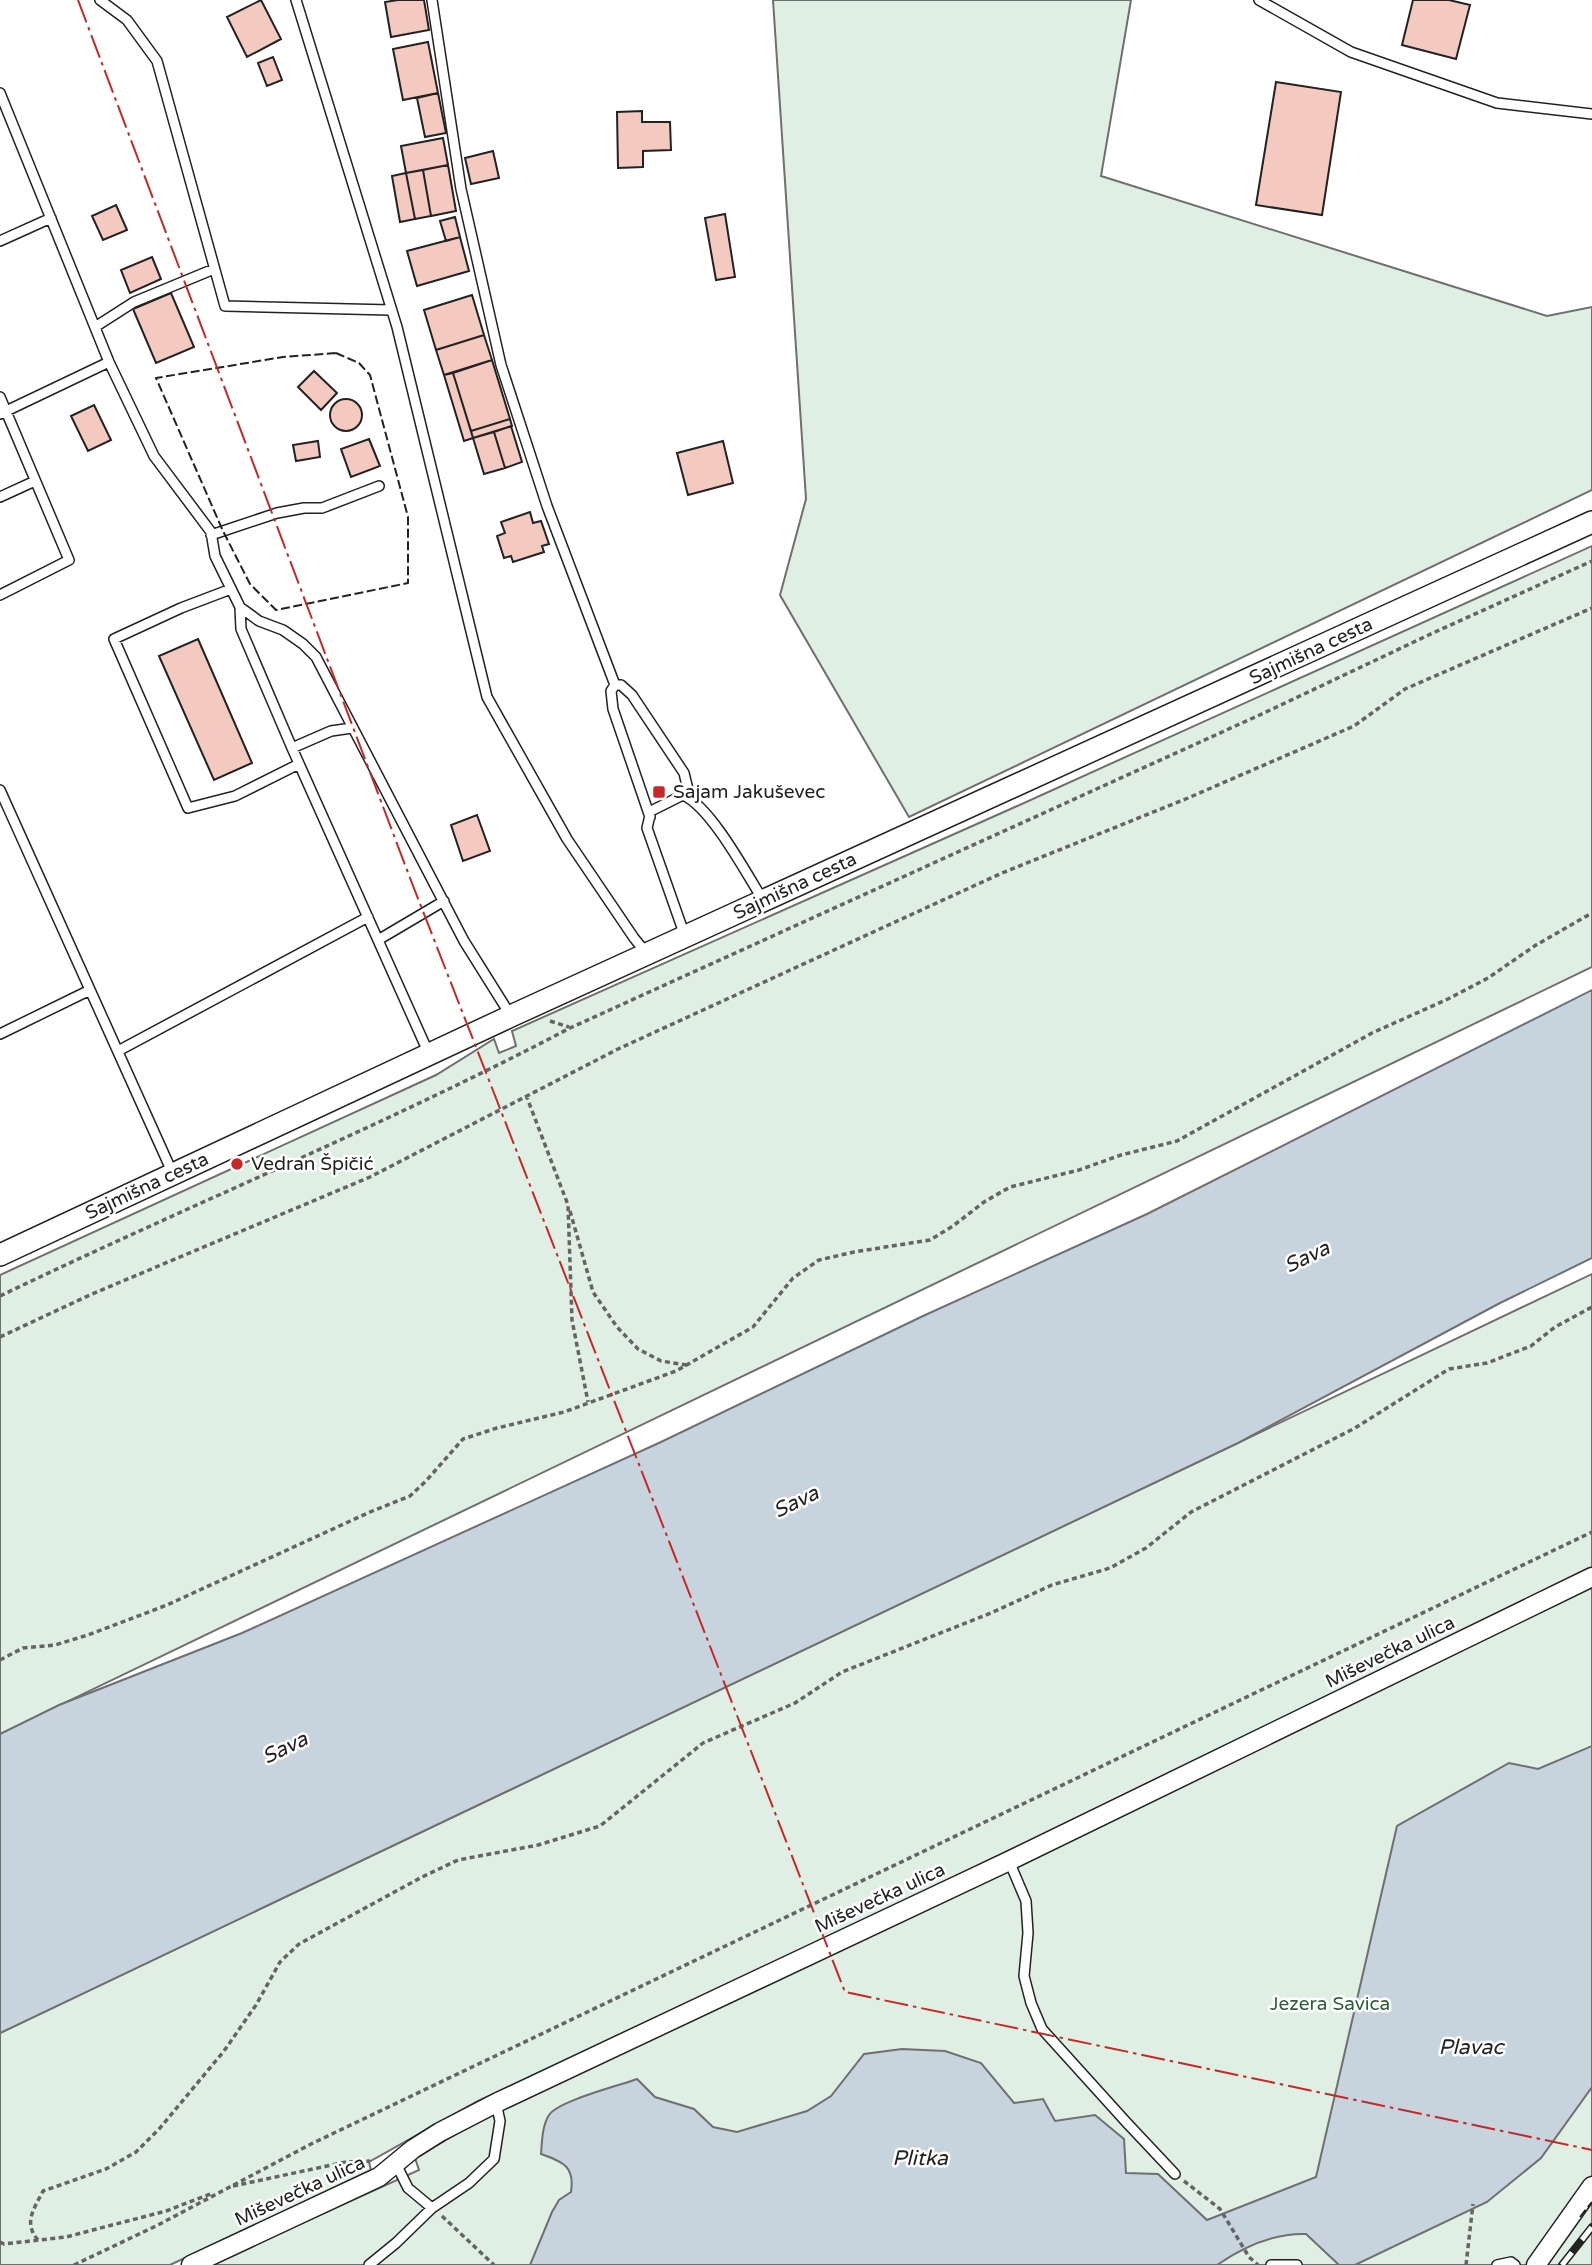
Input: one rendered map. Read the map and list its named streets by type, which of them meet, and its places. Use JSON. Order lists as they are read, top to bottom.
{
  "streets": {
    "street": ["Sajmišna cesta", "Miševečka ulica"]
  },
  "water": ["Sava", "Plavac", "Plitka"],
  "parks": ["Jezera Savica"],
  "places": {
    "transit": ["Sajam Jakuševec"],
    "other": ["Vedran Špičić"]
  }
}
